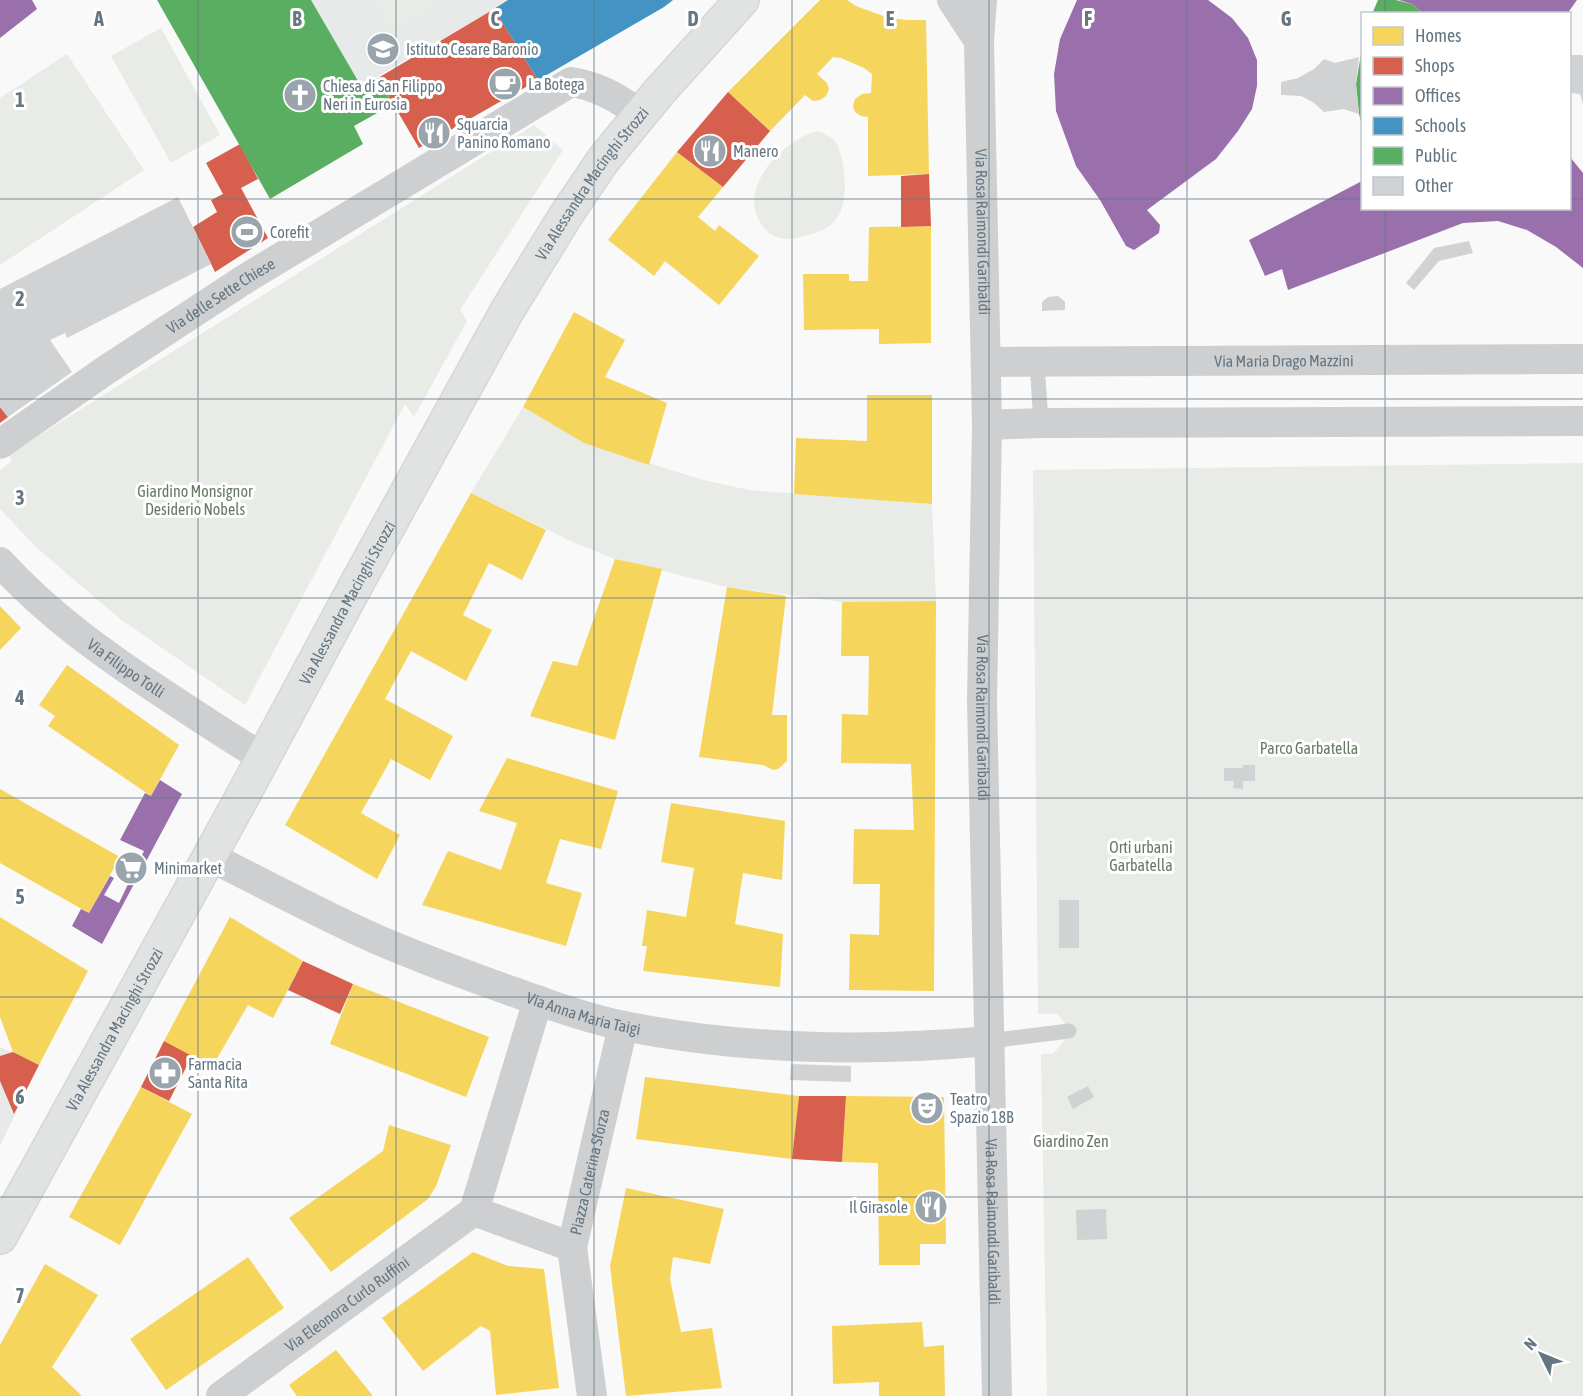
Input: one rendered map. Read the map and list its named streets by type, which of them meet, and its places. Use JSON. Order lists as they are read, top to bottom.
{
  "streets": {
    "street": [
      "Via Alessandra Macinghi Strozzi",
      "Via Rosa Raimondi Garibaldi",
      "Via delle Sette Chiese",
      "Via Maria Drago Mazzini",
      "Via Filippo Tolli",
      "Via Anna Maria Taigi",
      "Piazza Caterina Sforza",
      "Via Eleonora Curlo Ruffini"
    ]
  },
  "crossings": [
    ["Via Alessandra Macinghi Strozzi", "Via delle Sette Chiese"],
    ["Via Alessandra Macinghi Strozzi", "Via Filippo Tolli"],
    ["Via Alessandra Macinghi Strozzi", "Via Anna Maria Taigi"],
    ["Via Rosa Raimondi Garibaldi", "Via Maria Drago Mazzini"],
    ["Via Rosa Raimondi Garibaldi", "Via Anna Maria Taigi"],
    ["Via Anna Maria Taigi", "Piazza Caterina Sforza"],
    ["Piazza Caterina Sforza", "Via Eleonora Curlo Ruffini"]
  ],
  "parks": [
    "Giardino Monsignor Desiderio Nobels",
    "Parco Garbatella",
    "Orti urbani Garbatella",
    "Giardino Zen"
  ],
  "places": {
    "school or university": ["Istituto Cesare Baronio"],
    "cafe": ["La Botega"],
    "church": ["Chiesa di San Filippo Neri in Eurosia"],
    "restaurant": ["Squarcia Panino Romano", "Manero", "Il Girasole"],
    "sports": ["Corefit"],
    "supermarket": ["Minimarket"],
    "pharmacy": ["Farmacia Santa Rita"],
    "theatre": ["Teatro Spazio 18B"]
  },
  "legend": [
    "Homes",
    "Shops",
    "Offices",
    "Schools",
    "Public",
    "Other"
  ],
  "north": "top left",
  "grid": {
    "columns": [
      "A",
      "B",
      "C",
      "D",
      "E",
      "F",
      "G"
    ],
    "rows": [
      "1",
      "2",
      "3",
      "4",
      "5",
      "6",
      "7"
    ]
  }
}
